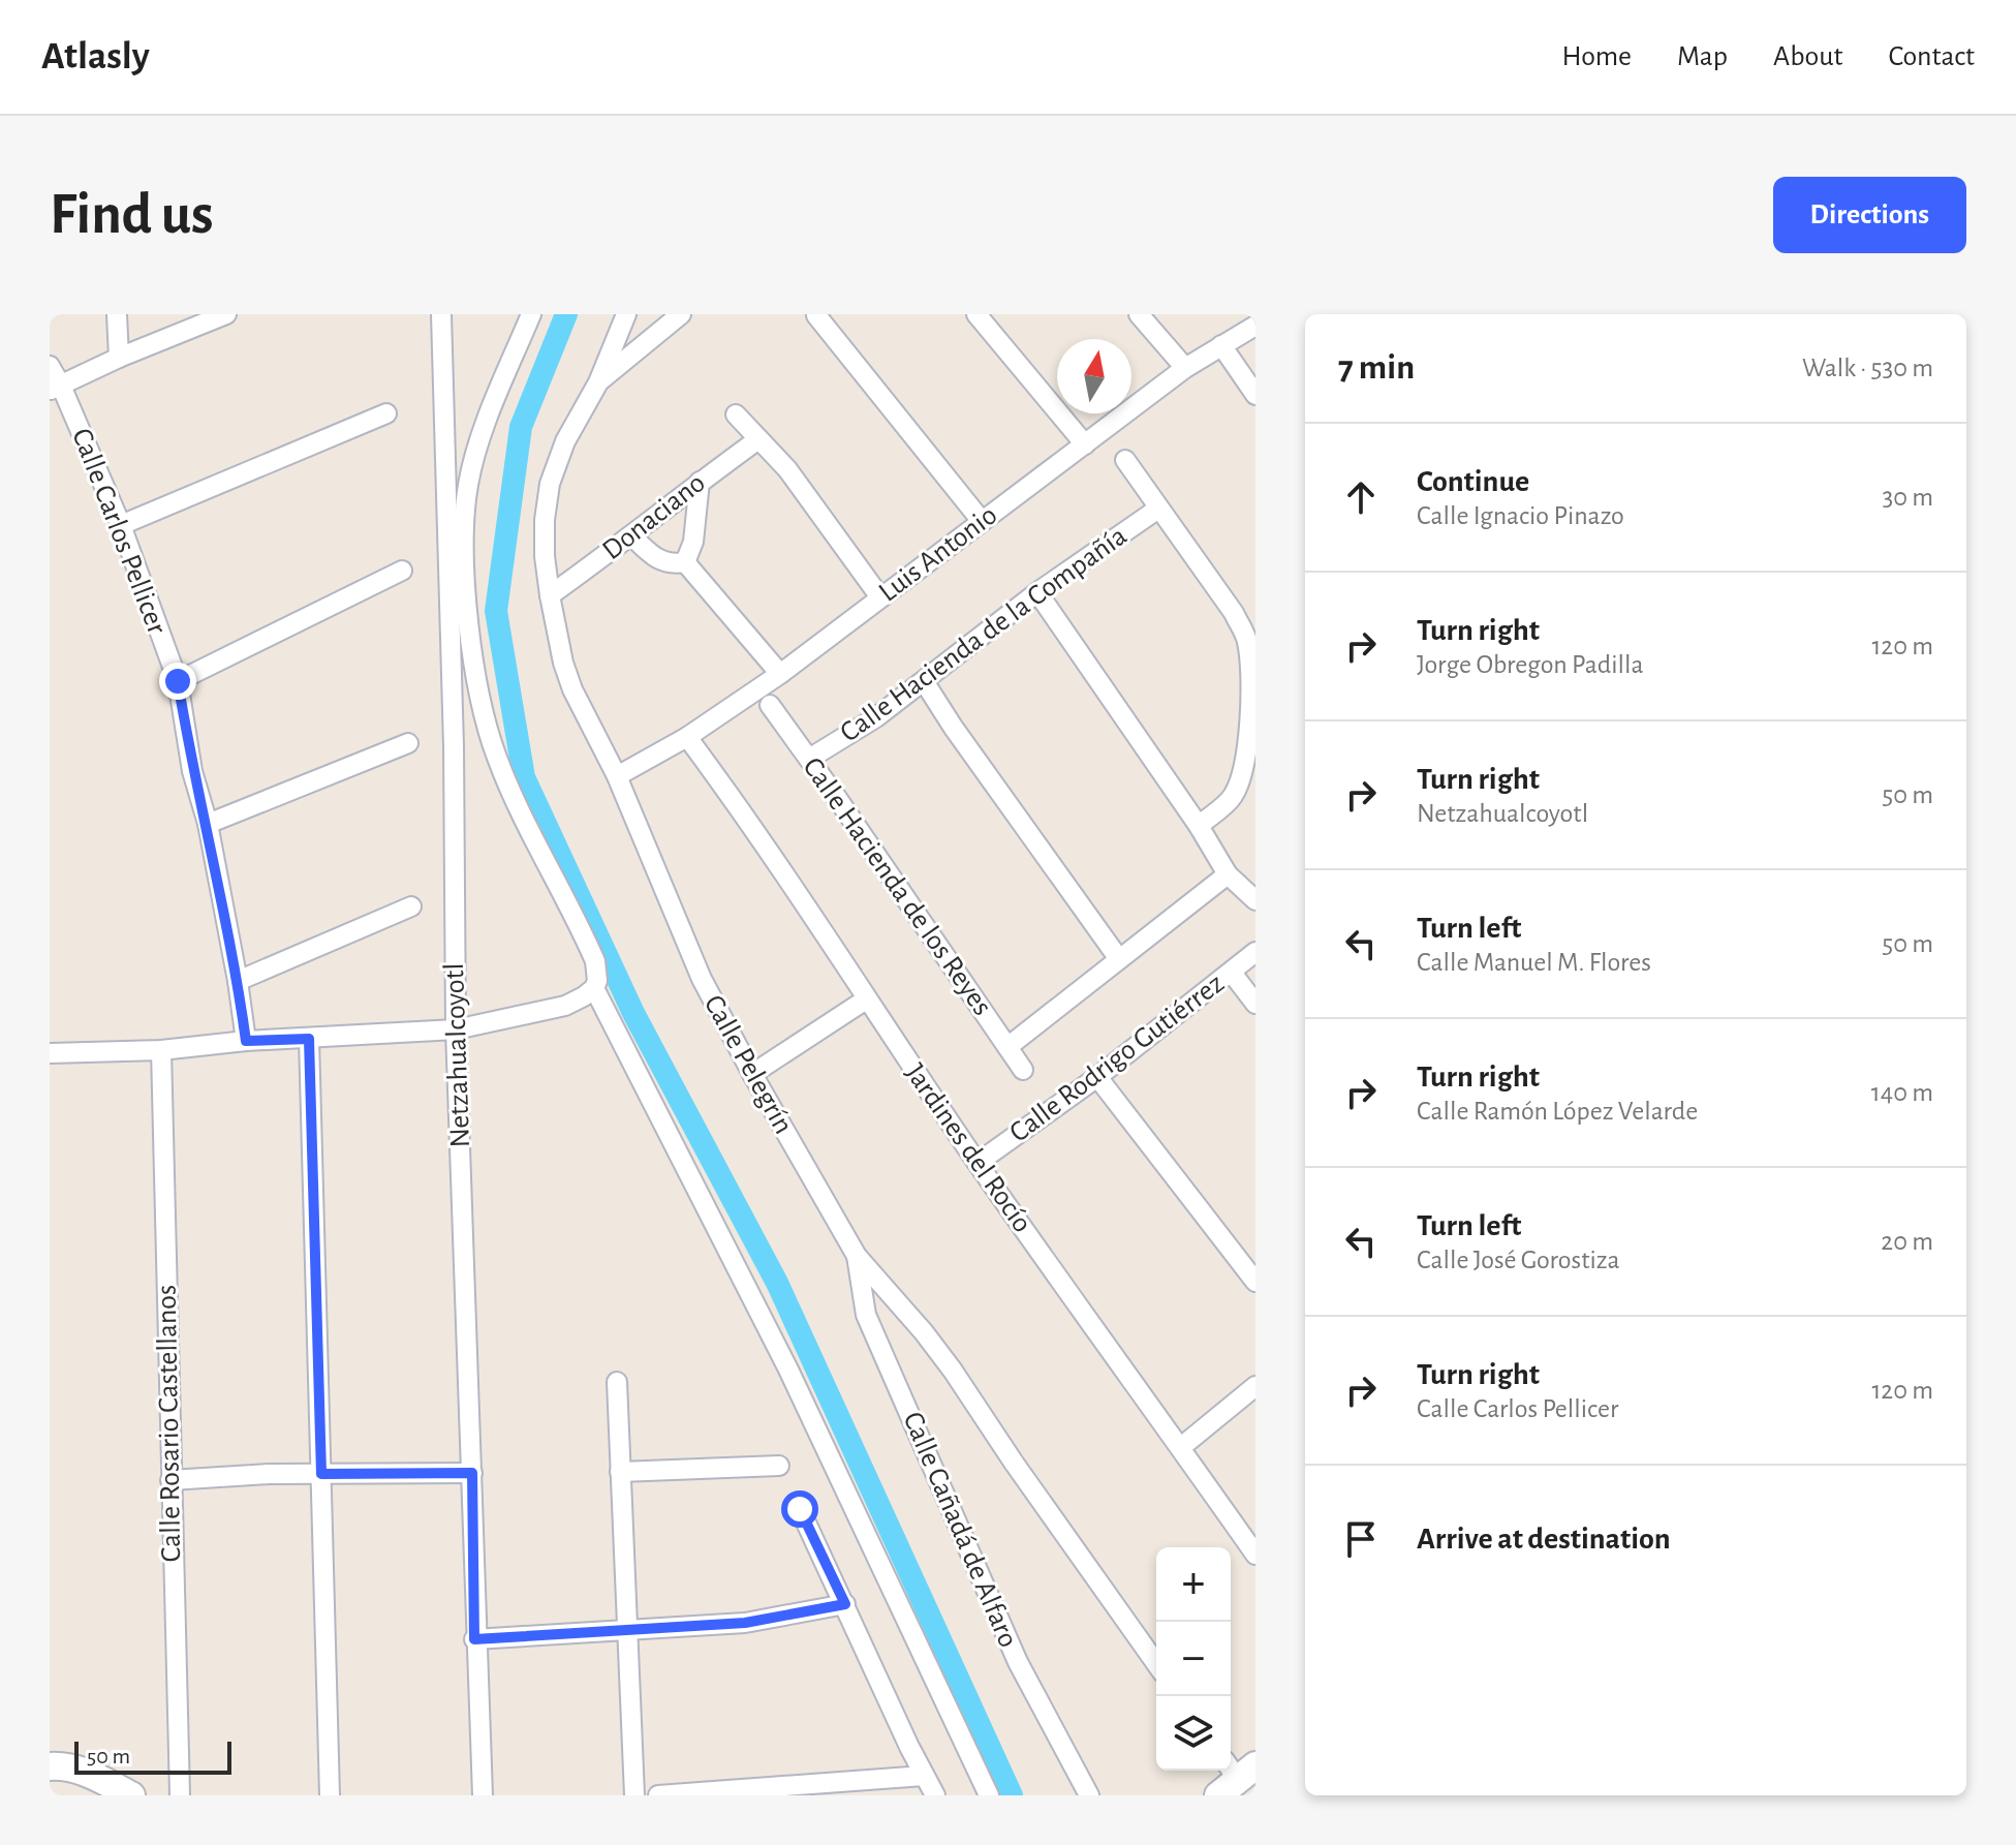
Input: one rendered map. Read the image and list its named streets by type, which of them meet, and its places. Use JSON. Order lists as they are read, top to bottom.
{
  "streets": {
    "street": [
      "Donaciano",
      "Calle Carlos Pellicer",
      "Luis Antonio",
      "Calle Hacienda de la Compañía",
      "Calle Hacienda de los Reyes",
      "Netzahualcoyotl",
      "Calle Rodrigo Gutiérrez",
      "Calle Pelegrín",
      "Jardines del Rocío",
      "Calle Rosario Castellanos",
      "Calle Cañadá de Alfaro"
    ]
  },
  "crossings": [
    ["Donaciano", "Calle Pelegrín"],
    ["Luis Antonio", "Calle Pelegrín"],
    ["Luis Antonio", "Jardines del Rocío"],
    ["Calle Hacienda de la Compañía", "Calle Hacienda de los Reyes"],
    ["Calle Rodrigo Gutiérrez", "Jardines del Rocío"],
    ["Calle Pelegrín", "Calle Cañadá de Alfaro"]
  ],
  "scale_bar": "50 m",
  "north": "top",
  "page": {
    "header": "Atlasly",
    "nav": [
      "Home",
      "Map",
      "About",
      "Contact"
    ],
    "buttons": "Directions",
    "title": "Find us",
    "heading": ["7 min", "Walk · 530 m"],
    "list": [
      ["Continue", "Calle Ignacio Pinazo", "30 m"],
      ["Turn right", "Jorge Obregon Padilla", "120 m"],
      ["Turn right", "Netzahualcoyotl", "50 m"],
      ["Turn left", "Calle Manuel M. Flores", "50 m"],
      ["Turn right", "Calle Ramón López Velarde", "140 m"],
      ["Turn left", "Calle José Gorostiza", "20 m"],
      ["Turn right", "Calle Carlos Pellicer", "120 m"],
      "Arrive at destination"
    ],
    "map_buttons": ["+", "−"],
    "scale": "50 m"
  }
}
